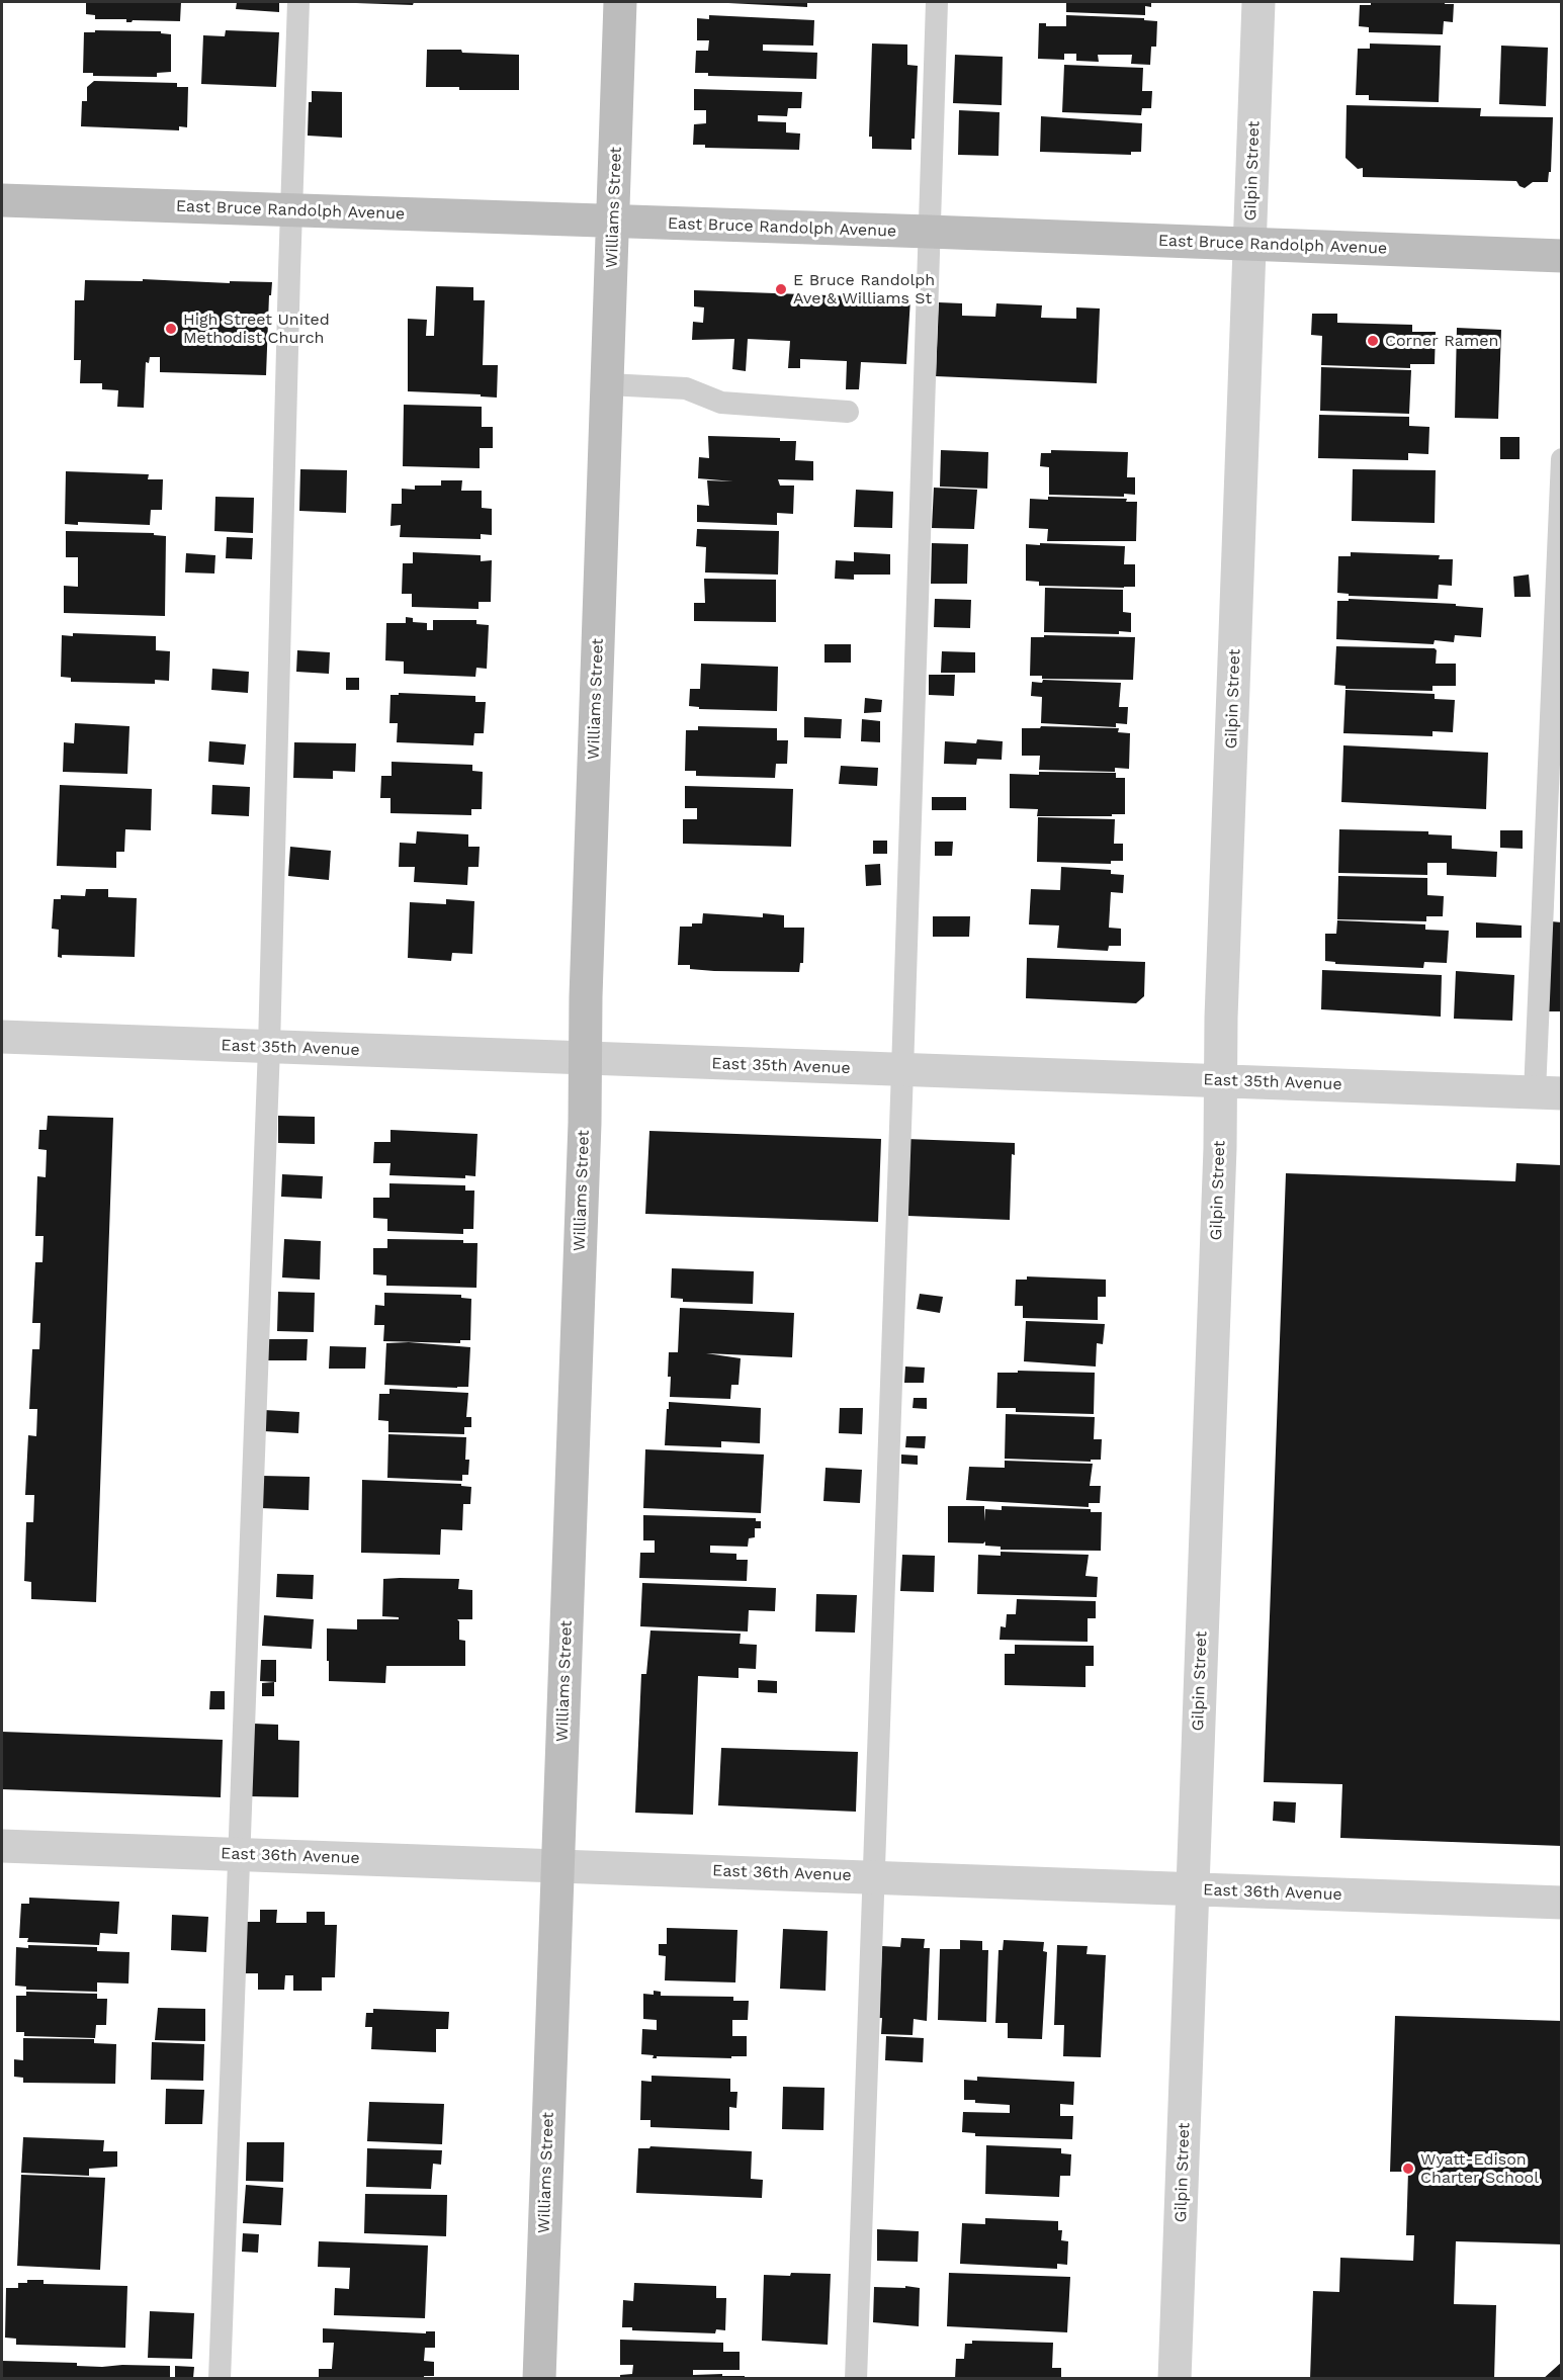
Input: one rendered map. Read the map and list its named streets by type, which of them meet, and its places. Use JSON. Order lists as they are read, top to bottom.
{
  "streets": {
    "street": [
      "Gilpin Street",
      "Williams Street",
      "East Bruce Randolph Avenue",
      "East 35th Avenue",
      "East 36th Avenue"
    ]
  },
  "crossings": [
    ["Gilpin Street", "East Bruce Randolph Avenue"],
    ["Gilpin Street", "East 35th Avenue"],
    ["Gilpin Street", "East 36th Avenue"],
    ["Williams Street", "East Bruce Randolph Avenue"],
    ["Williams Street", "East 35th Avenue"],
    ["Williams Street", "East 36th Avenue"]
  ],
  "places": [
    "E Bruce Randolph Ave & Williams St",
    "High Street United Methodist Church",
    "Corner Ramen",
    "Wyatt-Edison Charter School"
  ]
}
